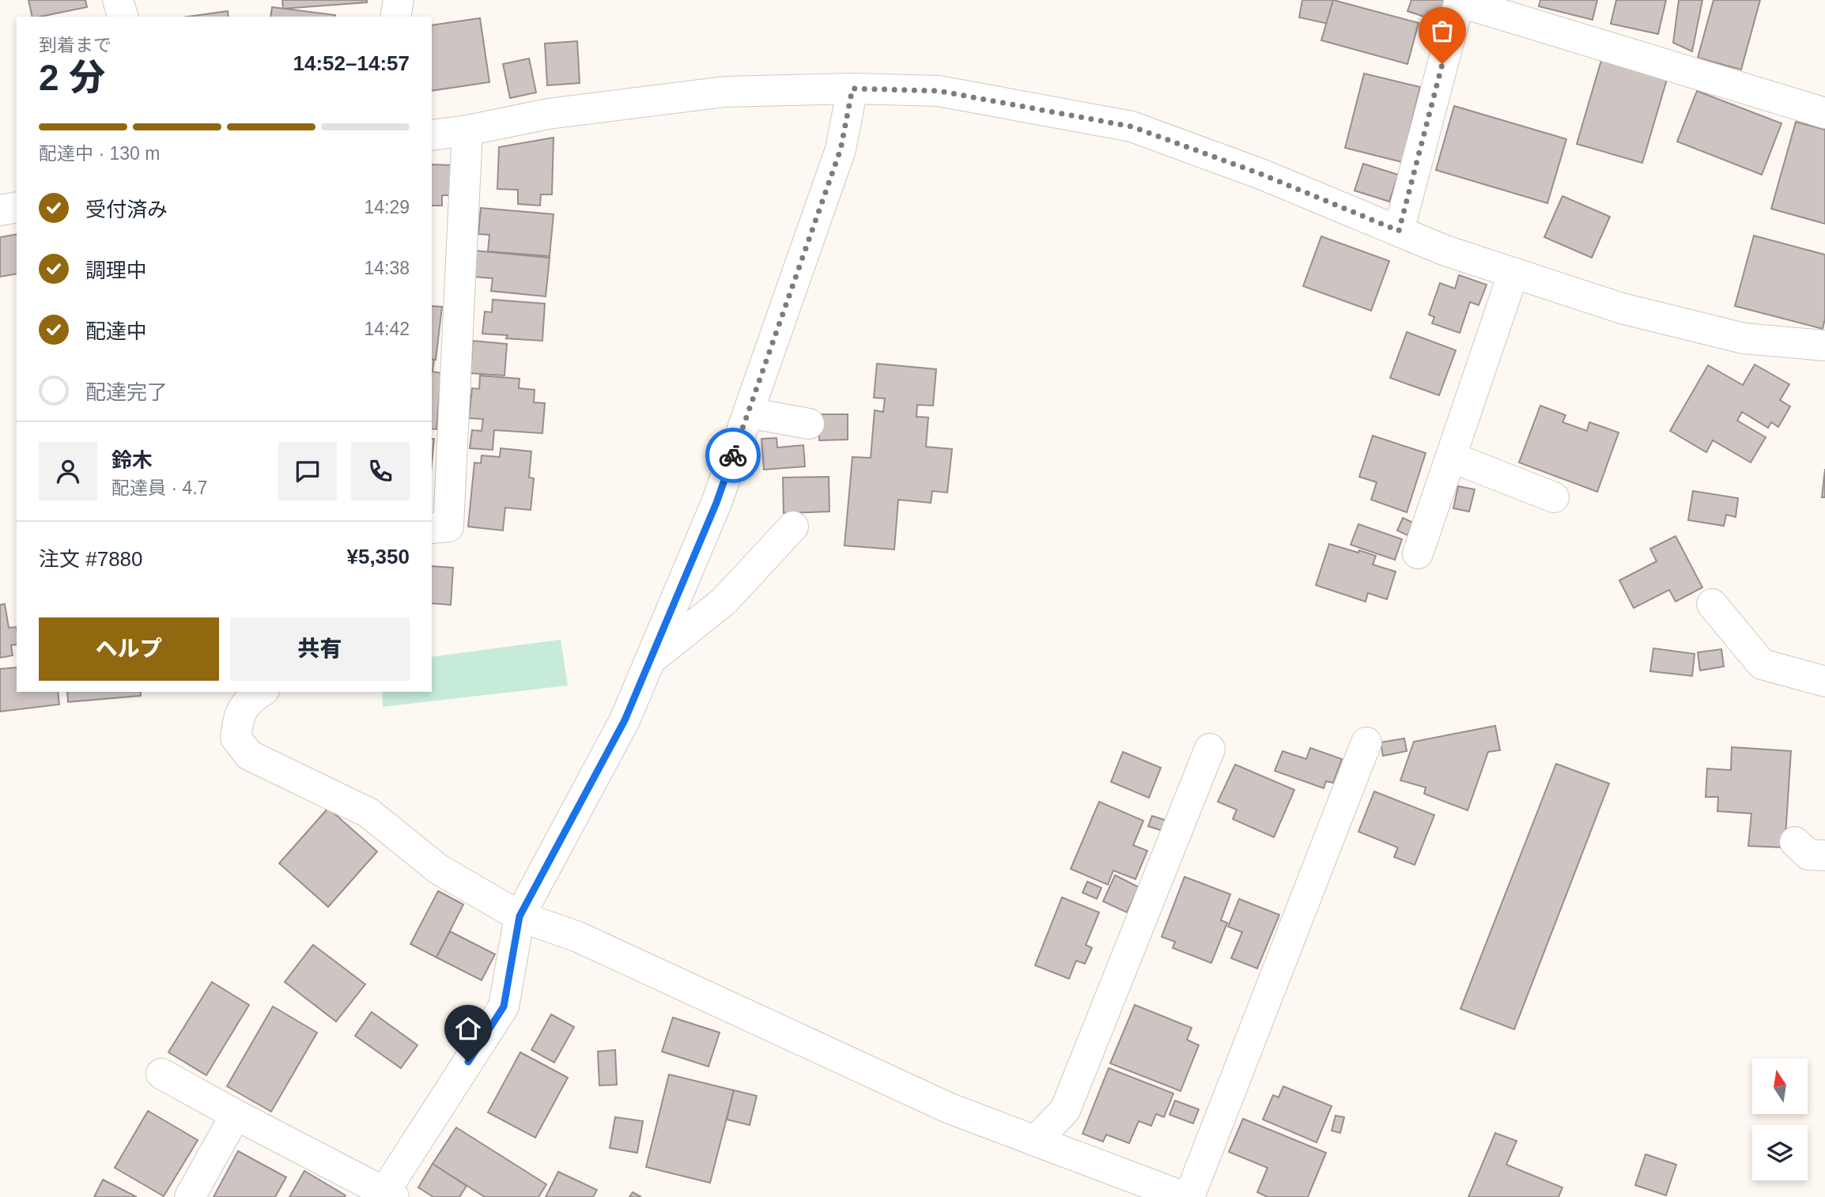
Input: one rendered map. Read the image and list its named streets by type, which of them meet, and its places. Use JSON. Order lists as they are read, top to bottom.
{
  "north": "top",
  "page": {
    "heading": ["2 分", "到着まで", "14:52–14:57"],
    "panel": [
      "鈴木",
      "配達員 · 4.7",
      "注文 #7880",
      "¥5,350"
    ],
    "bar": "配達中 · 130 m",
    "list": [
      ["受付済み", "14:29"],
      ["調理中", "14:38"],
      ["配達中", "14:42"],
      "配達完了"
    ],
    "buttons": ["ヘルプ", "共有"]
  }
}
